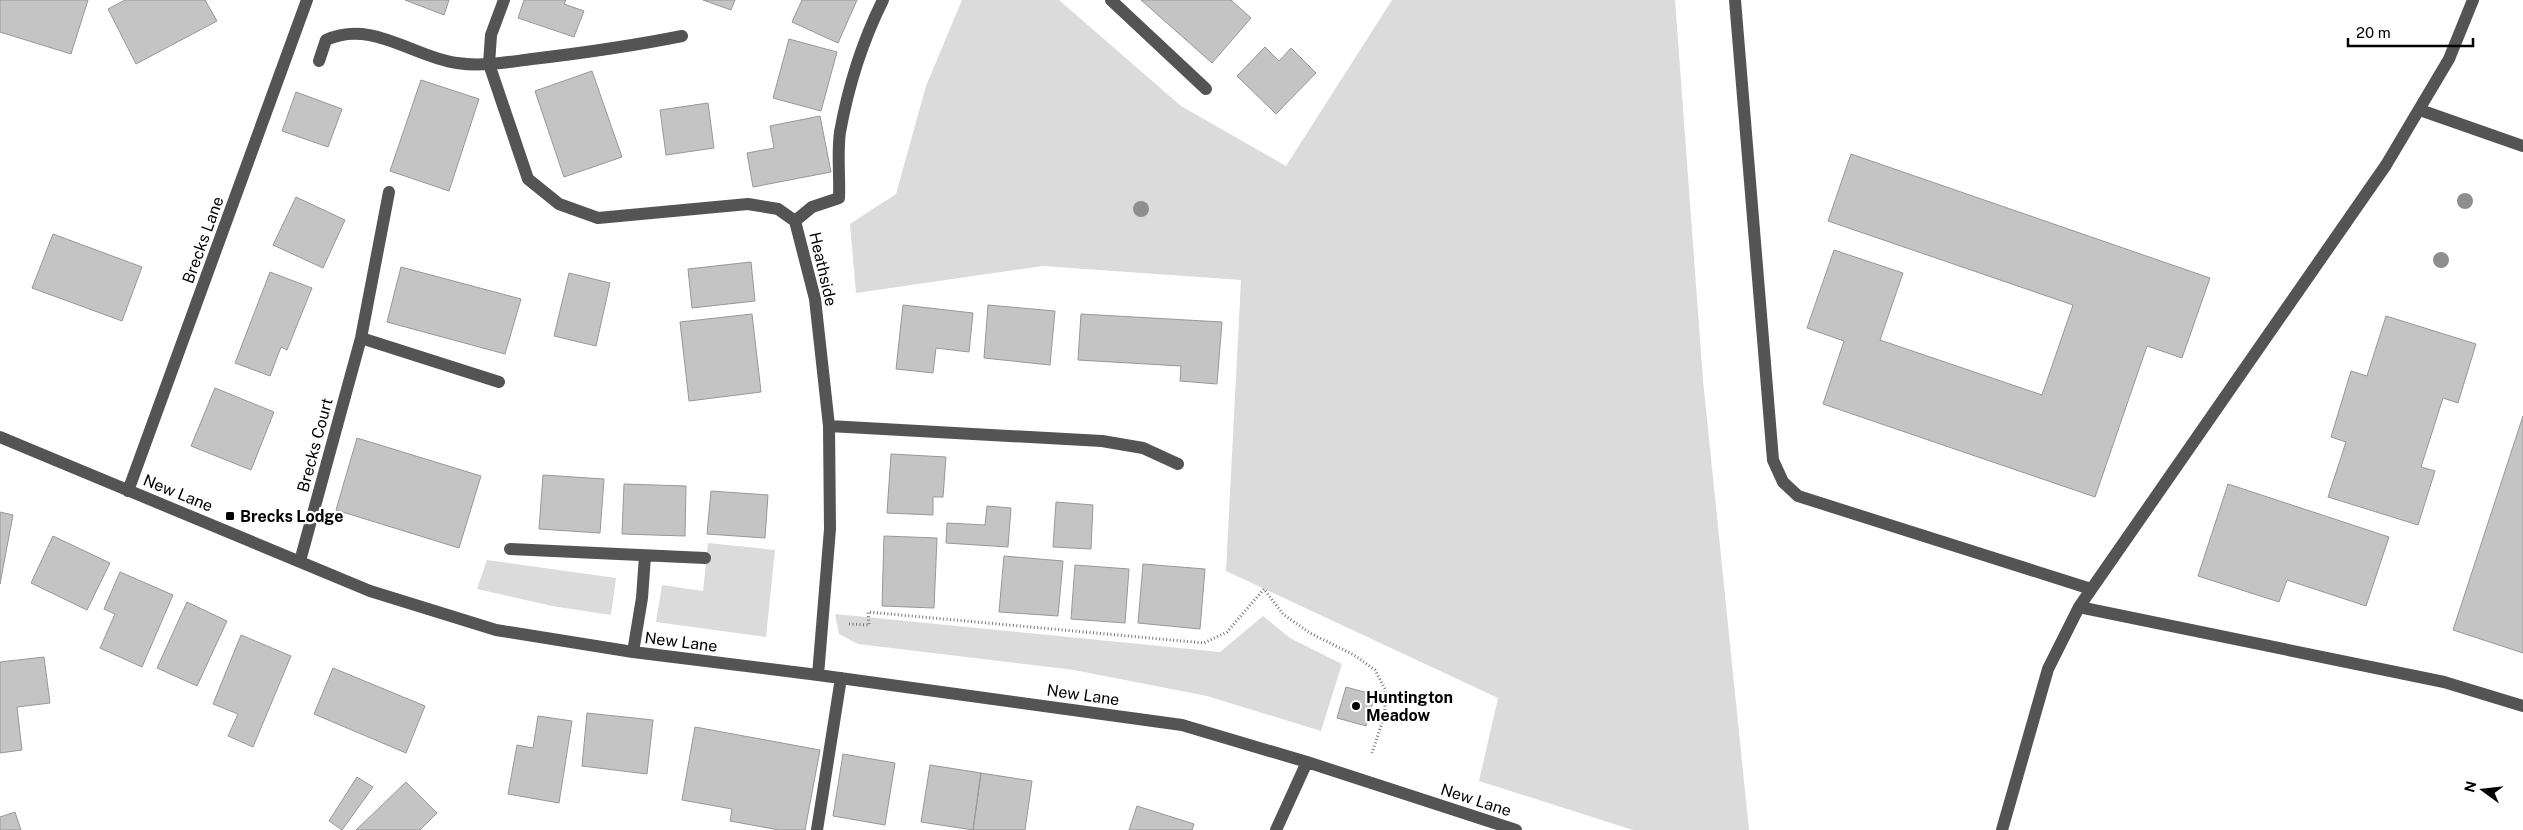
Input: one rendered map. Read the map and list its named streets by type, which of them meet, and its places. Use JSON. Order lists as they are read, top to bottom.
{
  "streets": {
    "street": [
      "Brecks Lane",
      "Heathside",
      "Brecks Court",
      "New Lane"
    ]
  },
  "crossings": [
    ["Brecks Lane", "New Lane"],
    ["Heathside", "New Lane"],
    ["Brecks Court", "New Lane"]
  ],
  "places": {
    "transit": ["Brecks Lodge"],
    "other": ["Huntington Meadow"]
  },
  "scale_bar": "20 m",
  "north": "left"
}
